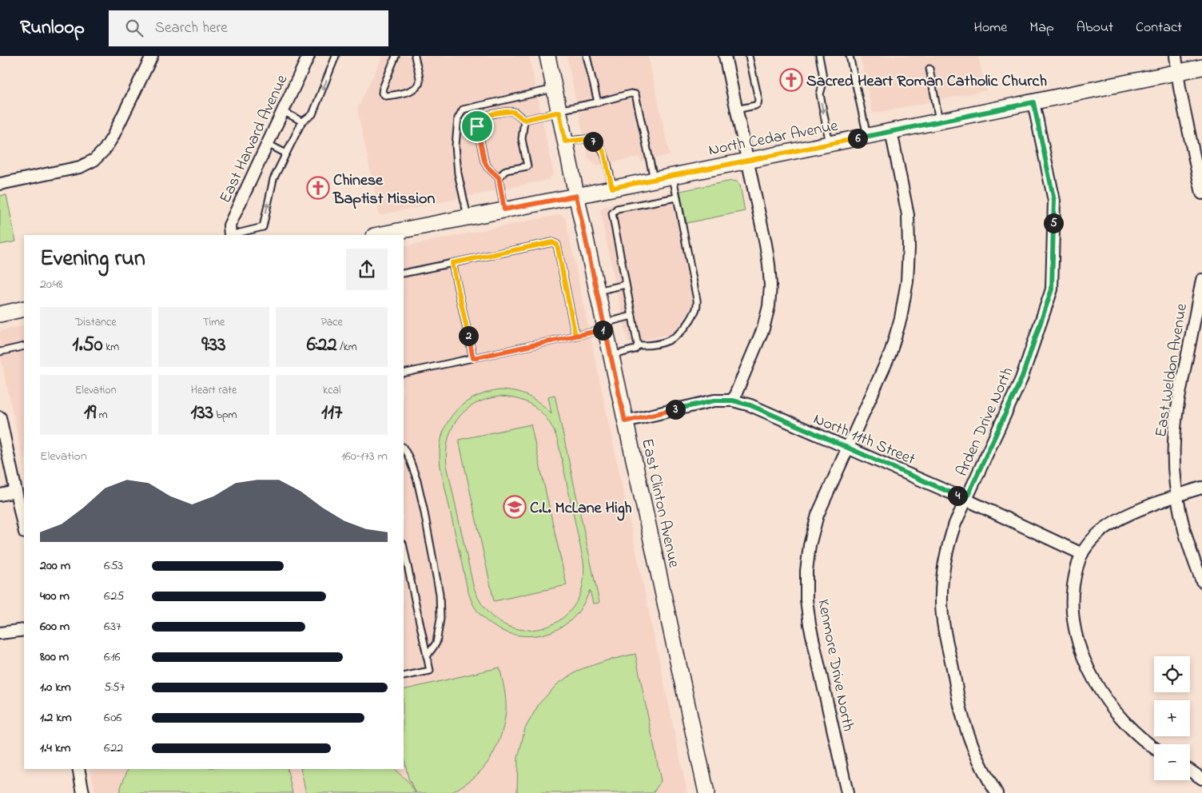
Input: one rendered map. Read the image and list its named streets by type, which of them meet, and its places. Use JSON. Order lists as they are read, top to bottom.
{
  "streets": {
    "main road": ["North Cedar Avenue", "East Clinton Avenue"],
    "street": [
      "East Harvard Avenue",
      "East Weldon Avenue",
      "Arden Drive North",
      "North 11th Street",
      "Kenmore Drive North"
    ]
  },
  "crossings": [
    ["North Cedar Avenue", "Arden Drive North"],
    ["North Cedar Avenue", "East Clinton Avenue"],
    ["North Cedar Avenue", "Kenmore Drive North"],
    ["Arden Drive North", "North 11th Street"],
    ["North 11th Street", "East Clinton Avenue"],
    ["North 11th Street", "Kenmore Drive North"]
  ],
  "places": {
    "church": ["Sacred Heart Roman Catholic Church", "Chinese Baptist Mission"],
    "school or university": ["C.L. McLane High"]
  },
  "page": {
    "header": "Runloop",
    "search": "Search here",
    "nav": [
      "Home",
      "Map",
      "About",
      "Contact"
    ],
    "pins": [
      "6",
      "7",
      "5",
      "1",
      "2",
      "3",
      "4"
    ],
    "heading": ["Evening run", "20:48"],
    "stats": [
      ["Distance", "1.50 km"],
      ["Time", "9:33"],
      ["Pace", "6:22 /km"],
      ["Elevation", "19 m"],
      ["Heart rate", "133 bpm"],
      ["kcal", "117"]
    ],
    "chart": ["Elevation", "160–173 m"],
    "list": [
      {
        "name": "200 m",
        "note": "6:53"
      },
      {
        "name": "400 m",
        "note": "6:25"
      },
      {
        "name": "600 m",
        "note": "6:37"
      },
      {
        "name": "800 m",
        "note": "6:16"
      },
      {
        "name": "1.0 km",
        "note": "5:57"
      },
      {
        "name": "1.2 km",
        "note": "6:06"
      },
      {
        "name": "1.4 km",
        "note": "6:22"
      }
    ],
    "map_buttons": ["+", "−"]
  }
}
